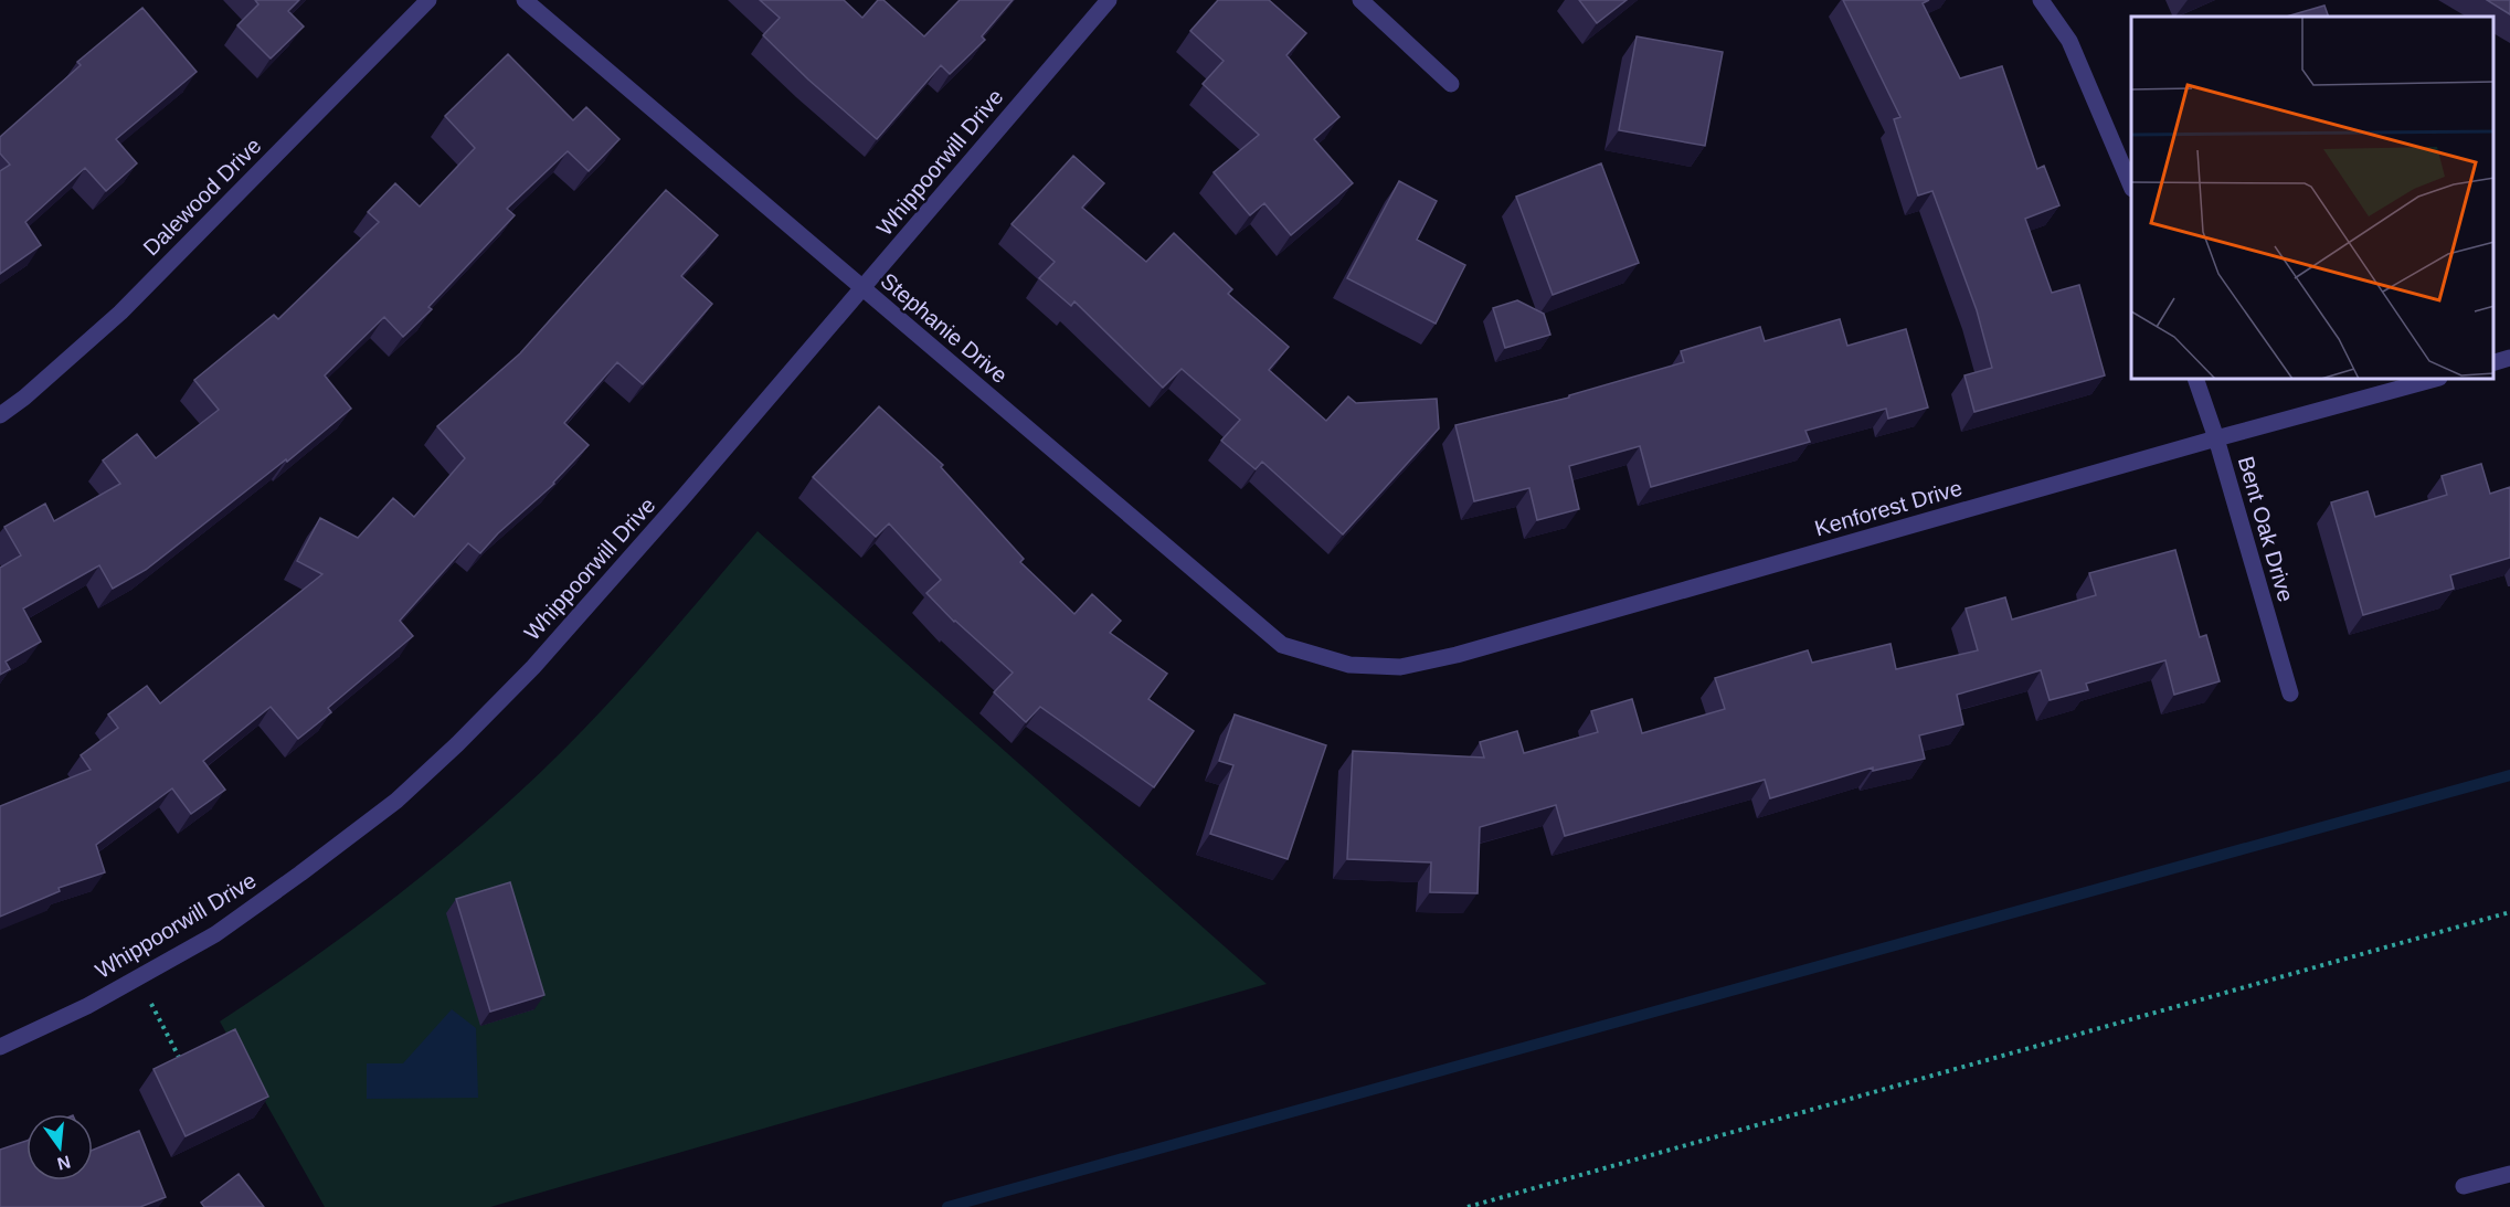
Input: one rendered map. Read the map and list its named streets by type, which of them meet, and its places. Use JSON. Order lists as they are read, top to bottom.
{
  "streets": {
    "street": [
      "Whippoorwill Drive",
      "Dalewood Drive",
      "Stephanie Drive",
      "Kenforest Drive",
      "Bent Oak Drive"
    ]
  },
  "crossings": [
    ["Whippoorwill Drive", "Stephanie Drive"],
    ["Stephanie Drive", "Kenforest Drive"],
    ["Kenforest Drive", "Bent Oak Drive"]
  ],
  "north": "bottom"
}
